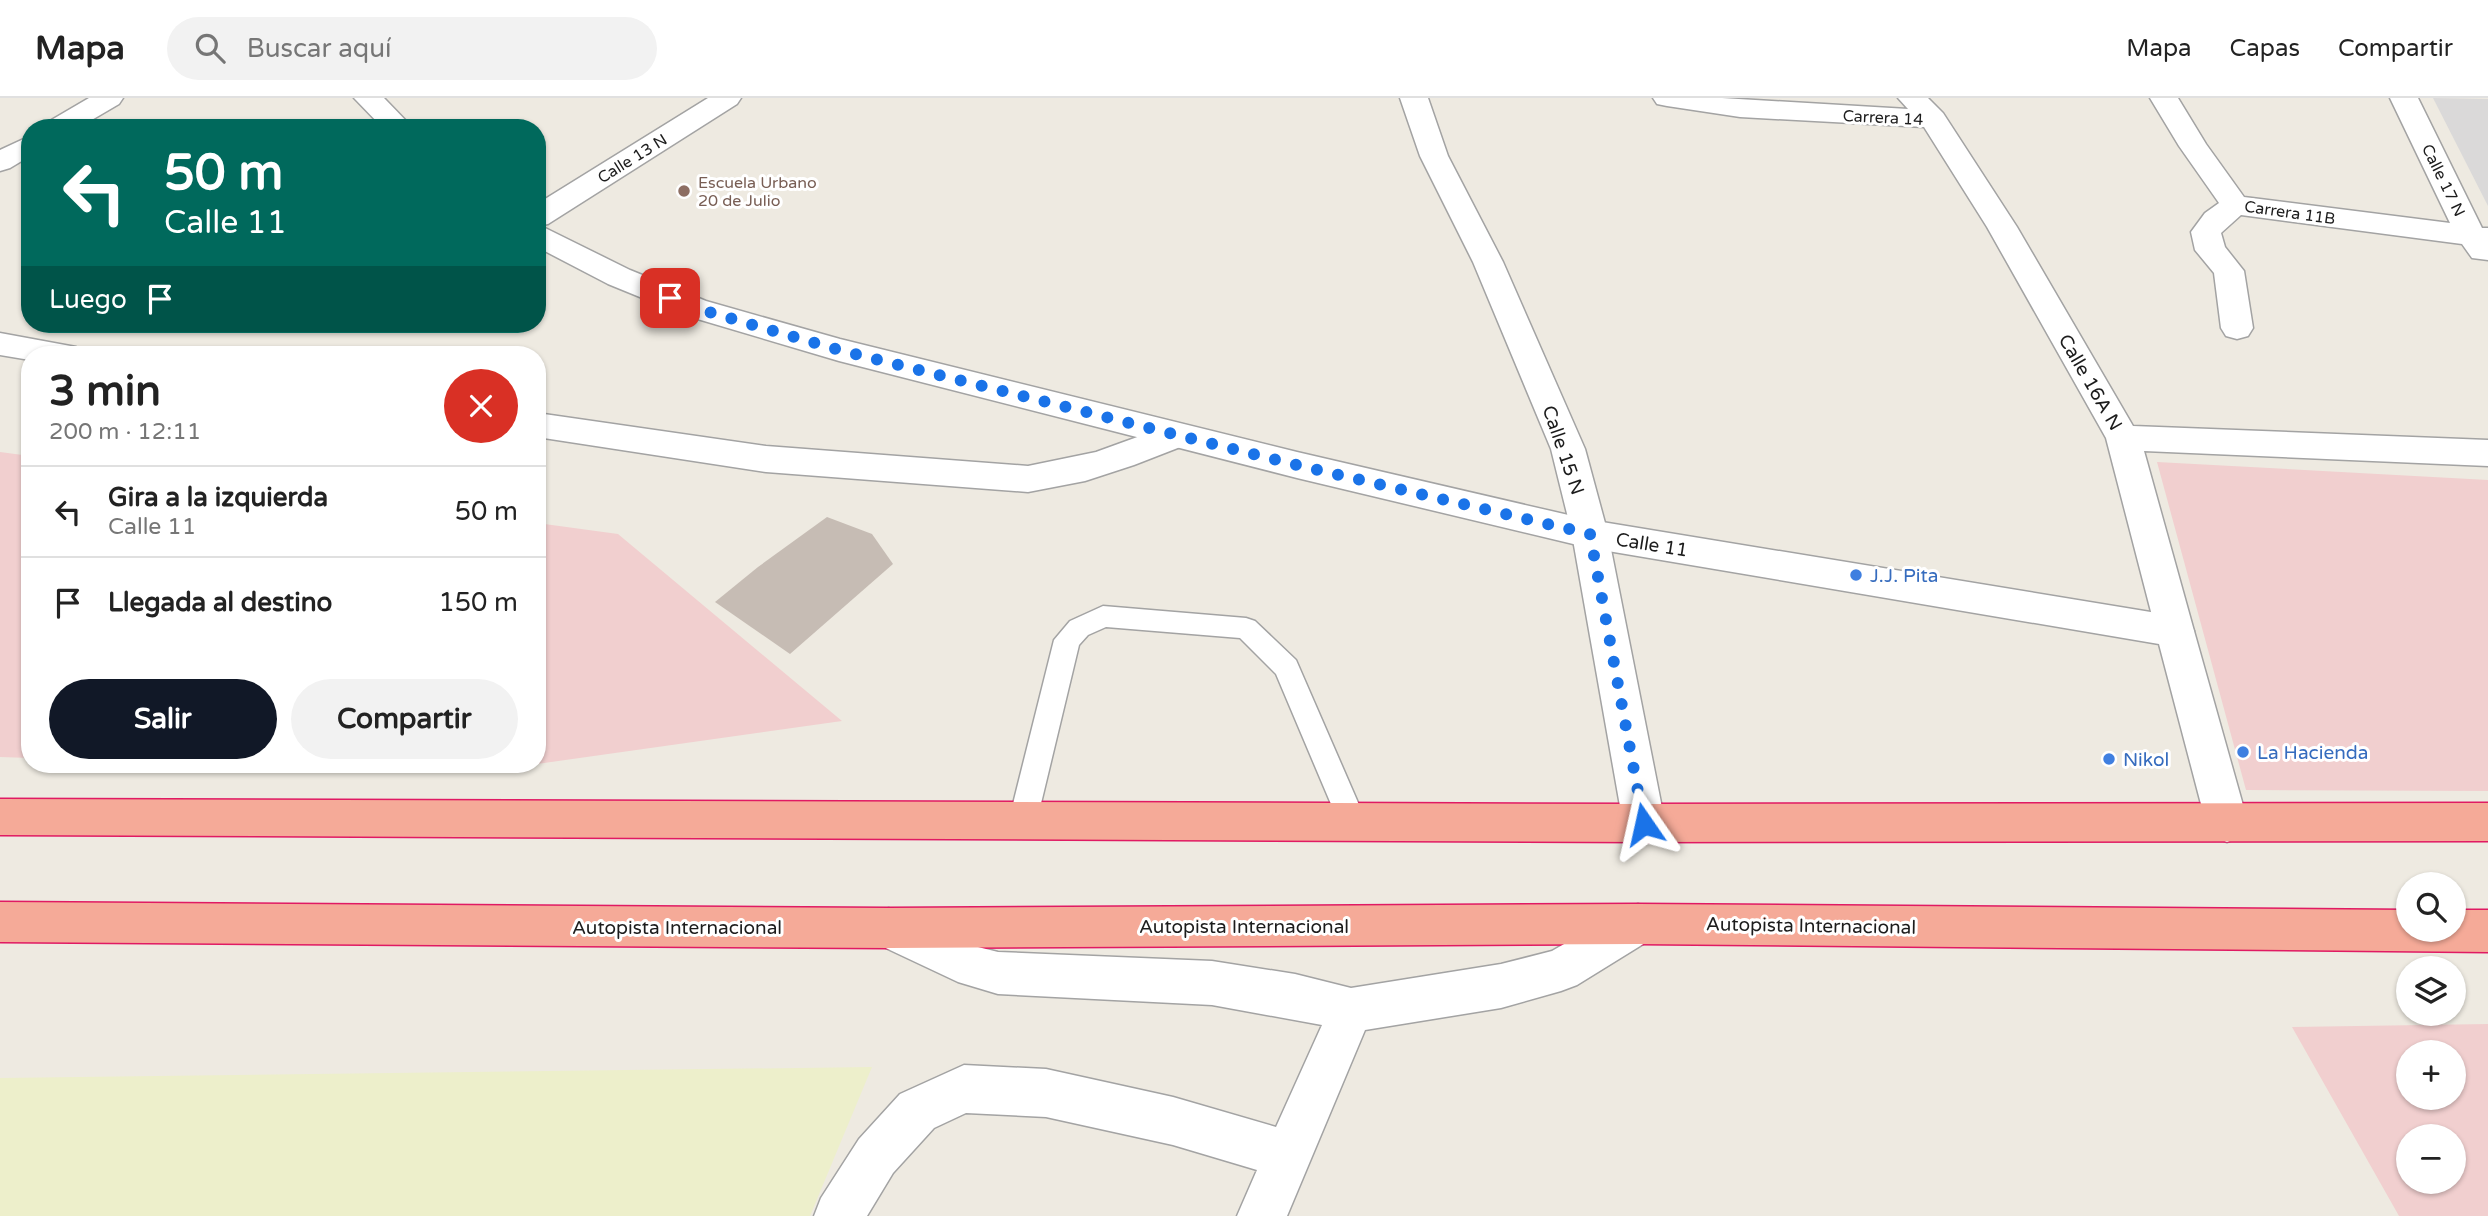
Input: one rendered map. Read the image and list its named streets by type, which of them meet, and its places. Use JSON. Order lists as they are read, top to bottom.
{
  "streets": {
    "highway": ["Autopista Internacional"],
    "street": [
      "Carrera 14",
      "Calle 13 N",
      "Calle 17 N",
      "Carrera 11B",
      "Calle 16A N",
      "Calle 15 N",
      "Calle 11"
    ]
  },
  "crossings": [
    ["Carrera 14", "Calle 16A N"],
    ["Calle 17 N", "Carrera 11B"],
    ["Calle 16A N", "Calle 11"],
    ["Calle 15 N", "Calle 11"]
  ],
  "places": [
    "Escuela Urbano 20 de Julio",
    "J.J. Pita",
    "La Hacienda",
    "Nikol"
  ],
  "page": {
    "header": "Mapa",
    "search": "Buscar aquí",
    "nav": ["Mapa", "Capas", "Compartir"],
    "turn": ["50 m", "Calle 11"],
    "then": "Luego",
    "heading": ["3 min", "200 m · 12:11"],
    "list": [
      {
        "name": "Gira a la izquierda",
        "note": "Calle 11",
        "value": "50 m"
      },
      {
        "name": "Llegada al destino",
        "value": "150 m"
      }
    ],
    "buttons": ["Salir", "Compartir"],
    "map_buttons": ["+", "−"]
  }
}
